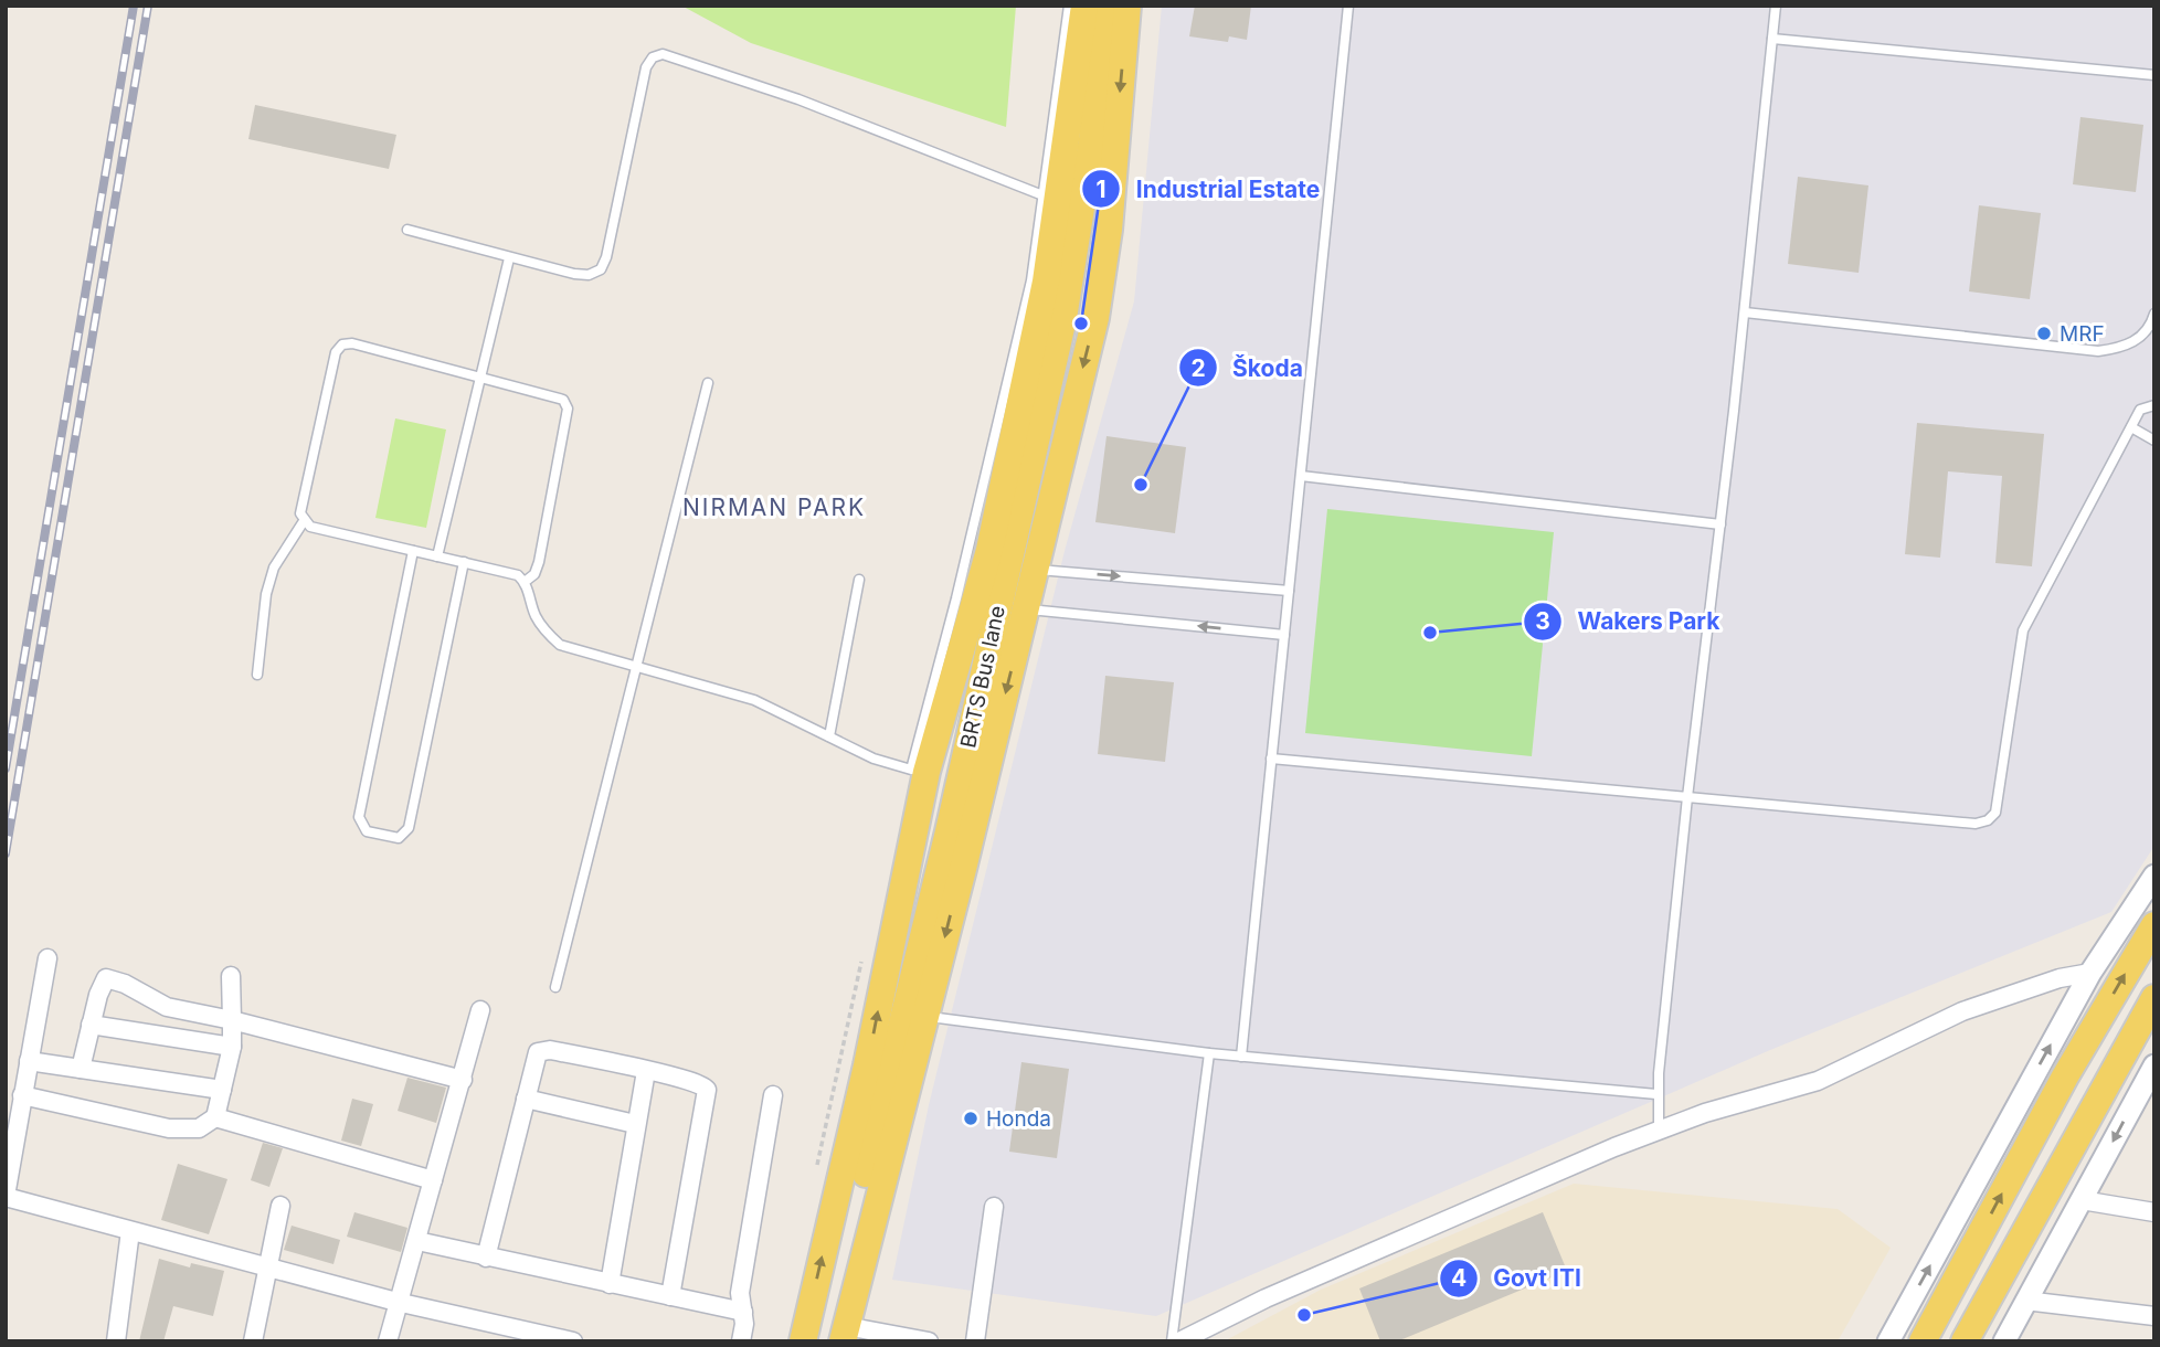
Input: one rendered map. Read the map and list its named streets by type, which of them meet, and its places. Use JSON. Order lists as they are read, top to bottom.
{
  "streets": {
    "main road": ["BRTS Bus lane"]
  },
  "districts": ["NIRMAN PARK"],
  "places": [
    "Industrial Estate",
    "MRF",
    "Škoda",
    "Wakers Park",
    "Honda",
    "Govt ITI"
  ]
}
